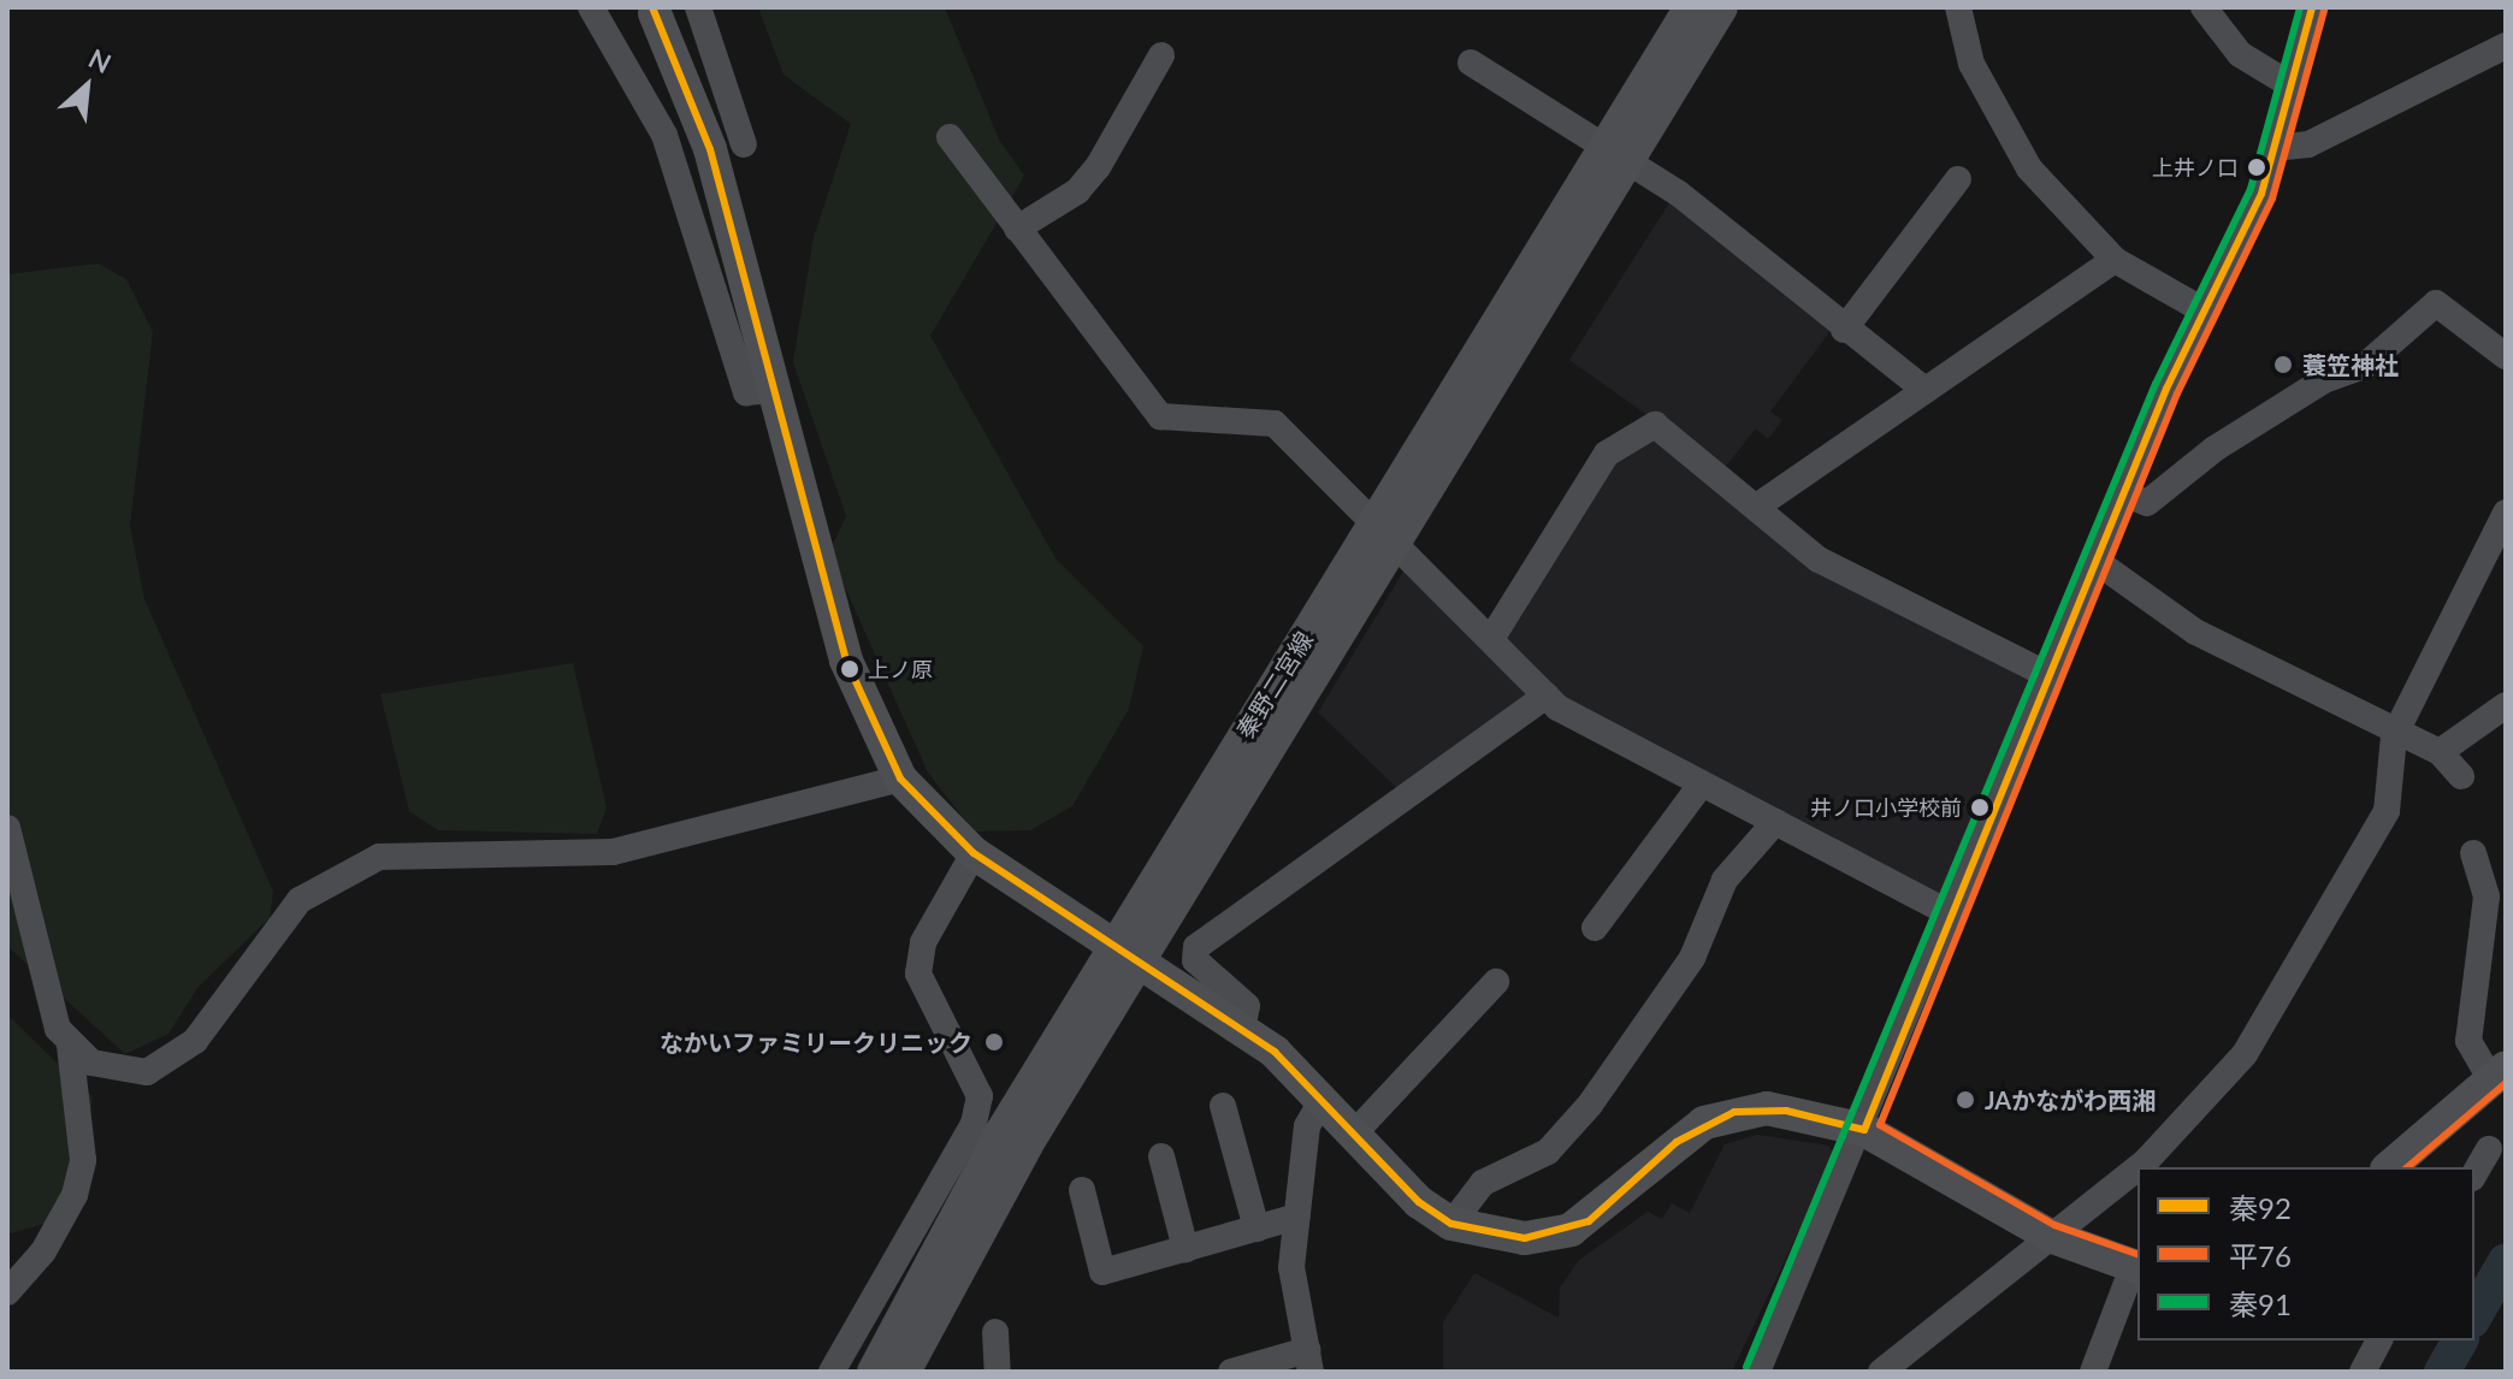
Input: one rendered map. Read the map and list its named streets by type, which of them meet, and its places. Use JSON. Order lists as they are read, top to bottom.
{
  "streets": {
    "main road": ["秦野二宮線"]
  },
  "places": [
    "上井ノ口",
    "蓑笠神社",
    "上ノ原",
    "井ノ口小学校前",
    "なかいファミリークリニック",
    "JAかながわ西湘"
  ],
  "lines": ["transit line 秦92", "transit line 秦91", "transit line 平76"],
  "legend": ["秦92", "平76", "秦91"],
  "north": "top right"
}
